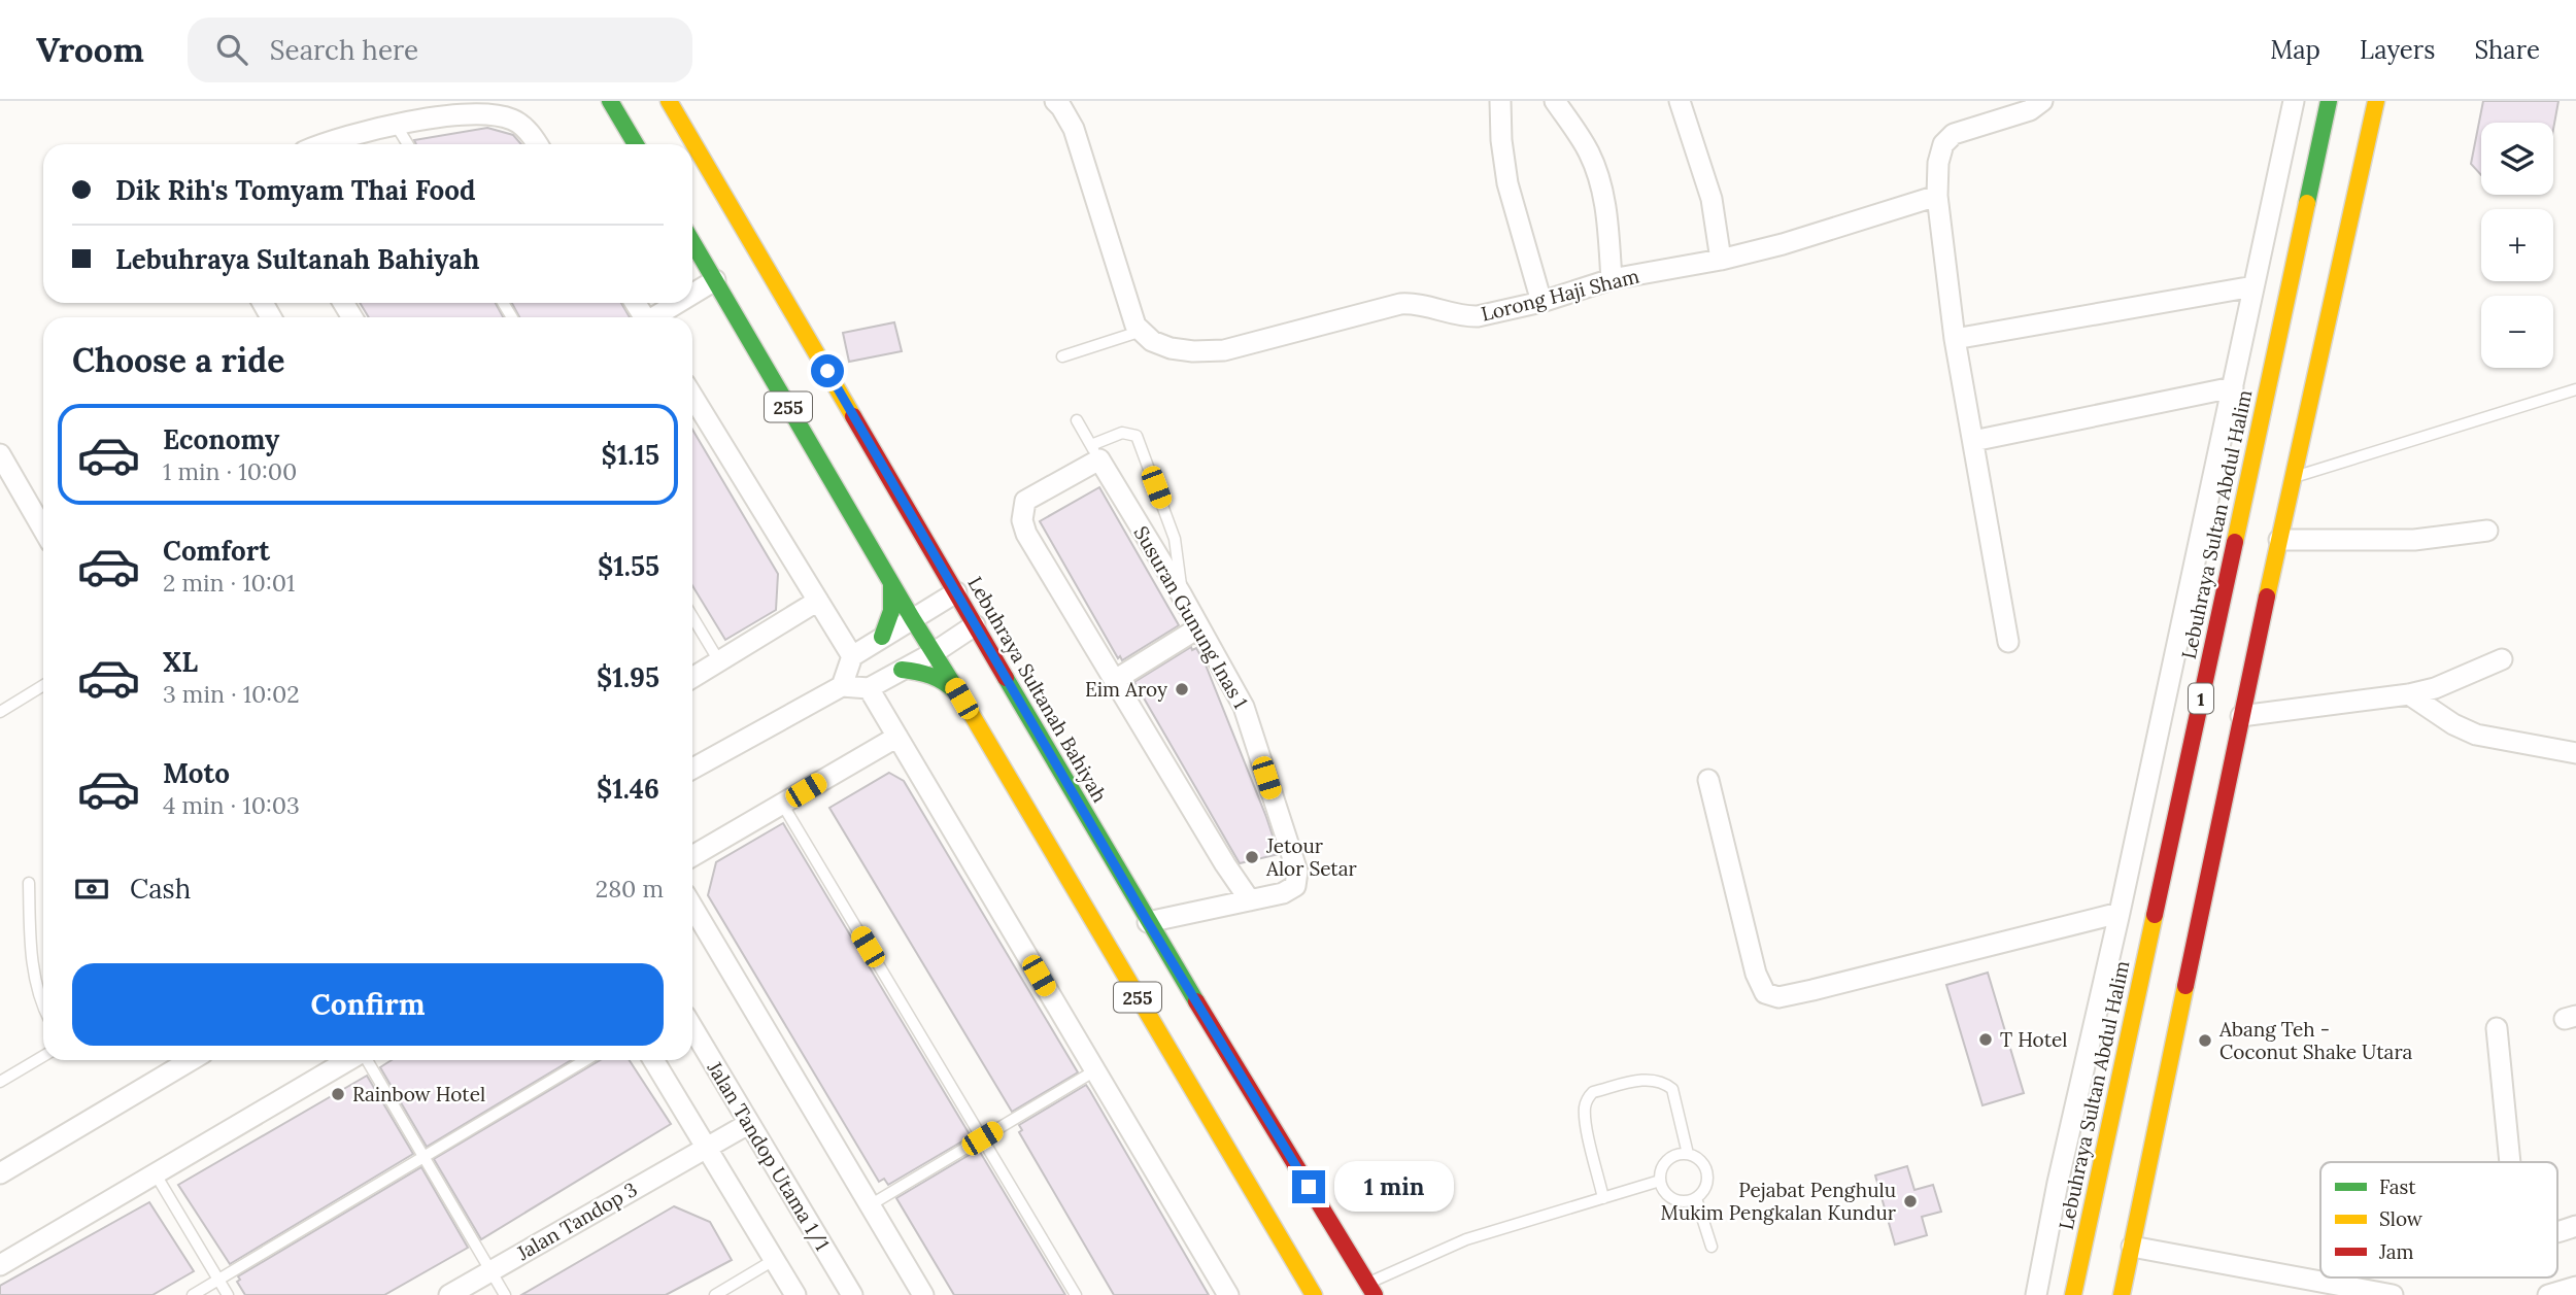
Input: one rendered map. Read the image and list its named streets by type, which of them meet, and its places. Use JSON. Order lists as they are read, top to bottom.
{
  "streets": {
    "main road": [
      "255",
      "Lebuhraya Sultan Abdul Halim",
      "Lebuhraya Sultanah Bahiyah",
      "1"
    ],
    "street": [
      "Lorong Haji Sham",
      "Susuran Gunung Inas 1",
      "Jalan Tandop Utama 1/1",
      "Jalan Tandop 3"
    ]
  },
  "crossings": [
    ["Jalan Tandop Utama 1/1", "Jalan Tandop 3"]
  ],
  "places": [
    "Eim Aroy",
    "Jetour Alor Setar",
    "T Hotel",
    "Abang Teh - Coconut Shake Utara",
    "Rainbow Hotel",
    "Pejabat Penghulu Mukim Pengkalan Kundur"
  ],
  "legend": ["Fast", "Slow", "Jam"],
  "page": {
    "header": "Vroom",
    "search": "Search here",
    "nav": ["Map", "Layers", "Share"],
    "map_buttons": ["+", "−"],
    "banner": ["Dik Rih's Tomyam Thai Food", "Lebuhraya Sultanah Bahiyah"],
    "heading": "Choose a ride",
    "list": [
      {
        "name": "Economy",
        "note": "1 min · 10:00",
        "value": "$1.15"
      },
      {
        "name": "Comfort",
        "note": "2 min · 10:01",
        "value": "$1.55"
      },
      {
        "name": "XL",
        "note": "3 min · 10:02",
        "value": "$1.95"
      },
      {
        "name": "Moto",
        "note": "4 min · 10:03",
        "value": "$1.46"
      }
    ],
    "pay": ["Cash", "280 m"],
    "buttons": "Confirm",
    "bubble": "1 min"
  }
}
